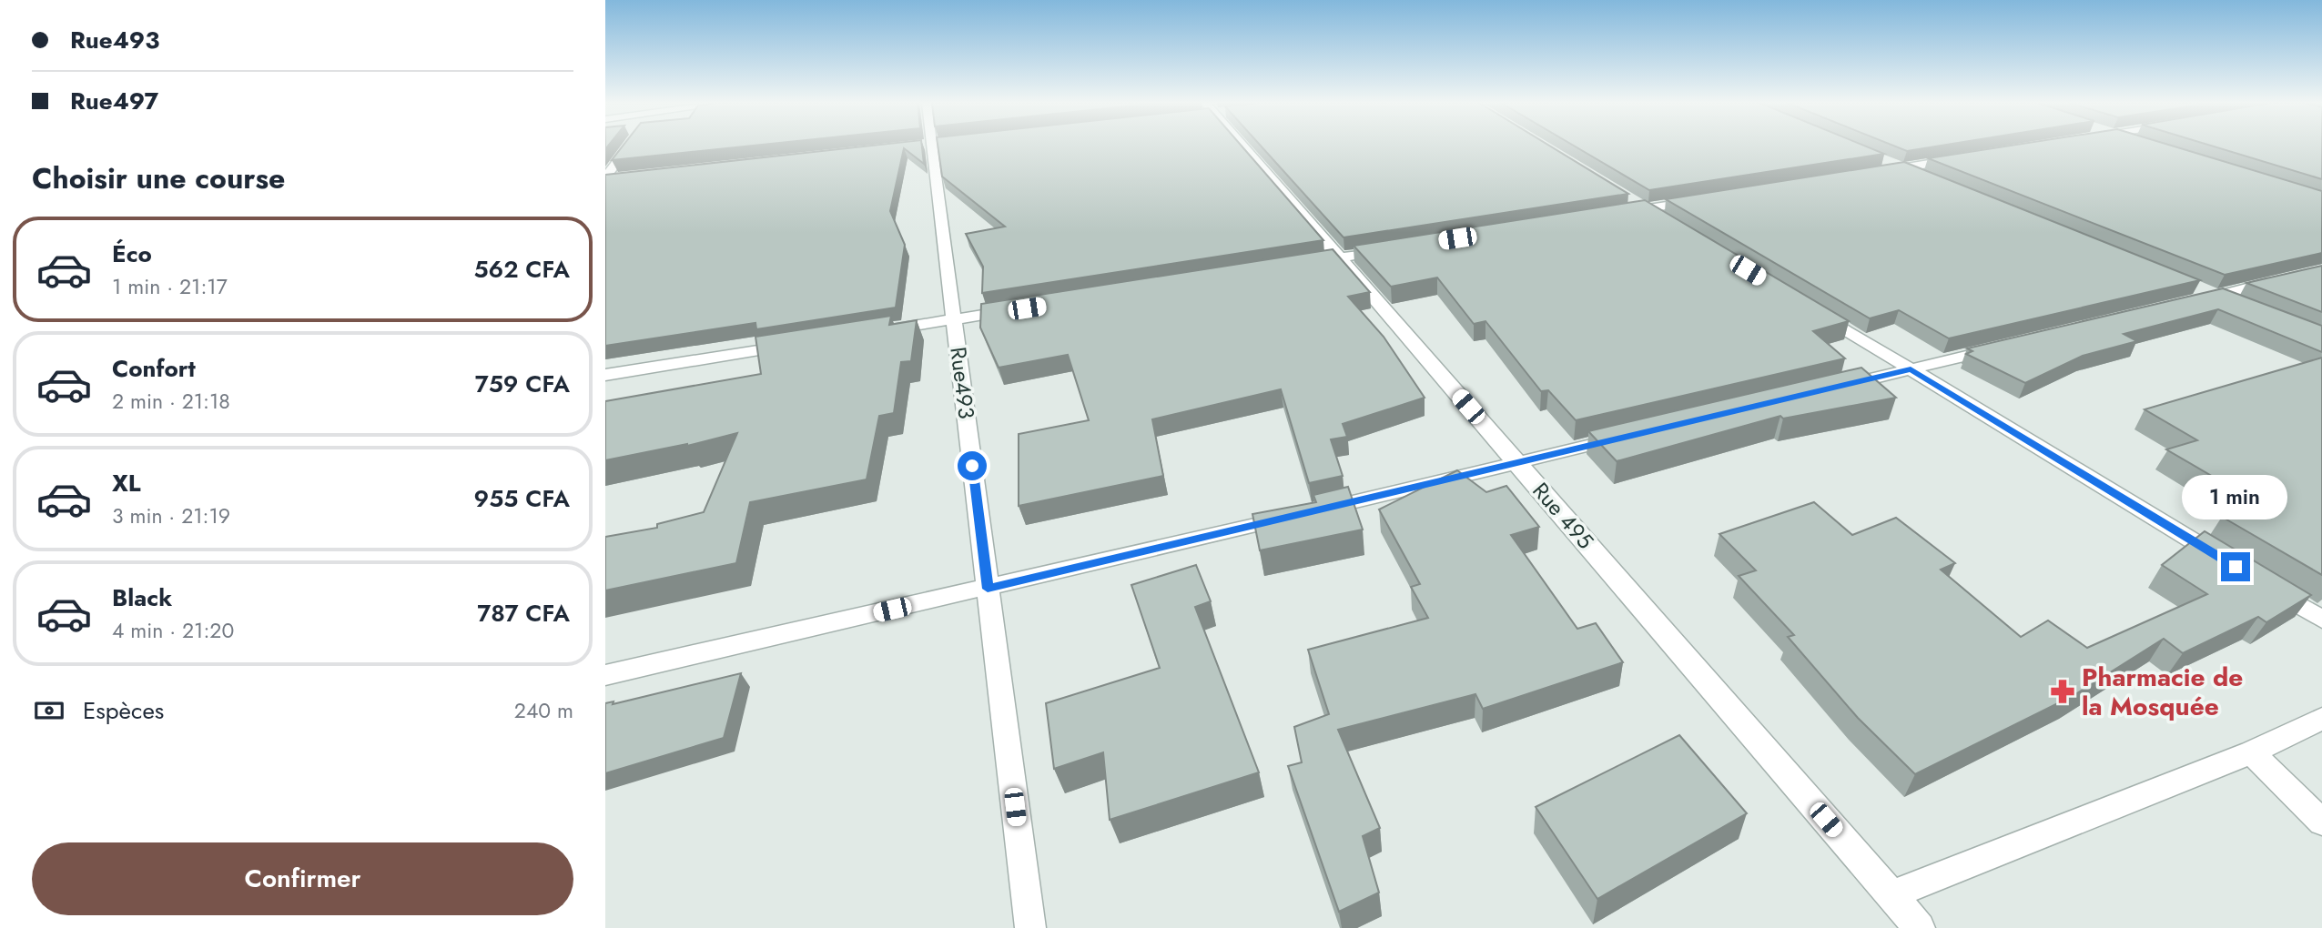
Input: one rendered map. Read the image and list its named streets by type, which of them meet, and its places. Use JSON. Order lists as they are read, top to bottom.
{
  "streets": {
    "street": ["Rue493", "Rue 495"]
  },
  "places": {
    "pharmacy": ["Pharmacie de la Mosquée"]
  },
  "page": {
    "banner": ["Rue493", "Rue497"],
    "heading": "Choisir une course",
    "list": [
      {
        "name": "Éco",
        "note": "1 min · 21:17",
        "value": "562 CFA"
      },
      {
        "name": "Confort",
        "note": "2 min · 21:18",
        "value": "759 CFA"
      },
      {
        "name": "XL",
        "note": "3 min · 21:19",
        "value": "955 CFA"
      },
      {
        "name": "Black",
        "note": "4 min · 21:20",
        "value": "787 CFA"
      }
    ],
    "bubble": "1 min",
    "pay": ["Espèces", "240 m"],
    "buttons": "Confirmer"
  }
}
